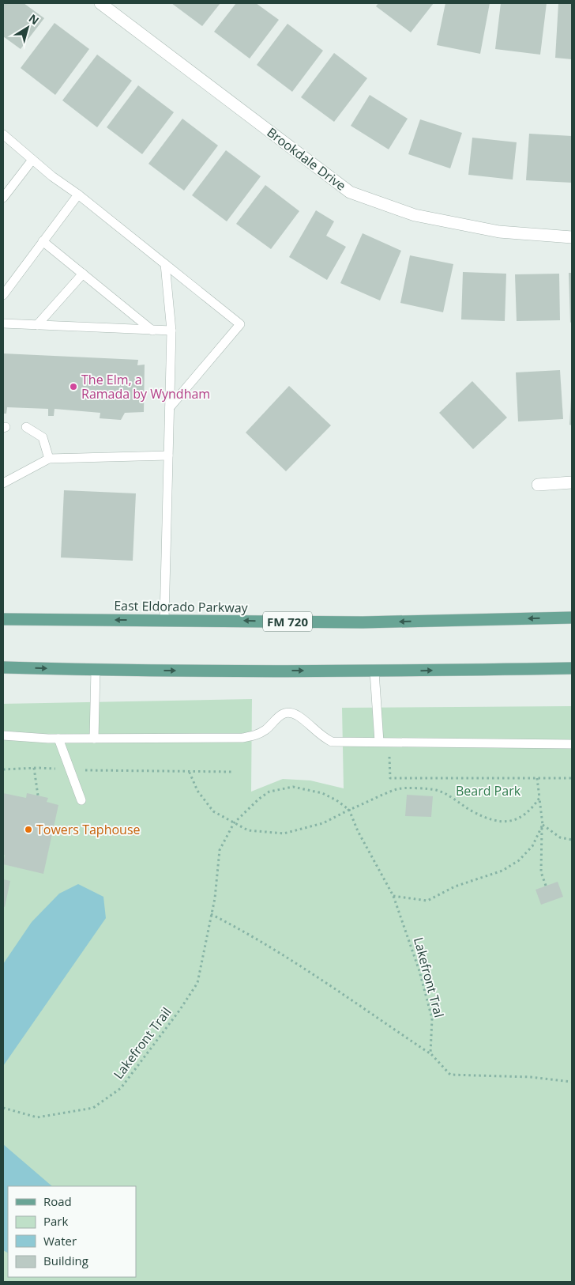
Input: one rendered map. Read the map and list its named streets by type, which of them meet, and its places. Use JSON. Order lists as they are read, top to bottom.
{
  "streets": {
    "main road": ["East Eldorado Parkway", "FM 720"],
    "street": ["Brookdale Drive"],
    "path": ["Lakefront Tral", "Lakefront Trail"]
  },
  "crossings": [
    ["Lakefront Tral", "Lakefront Trail"]
  ],
  "parks": ["Beard Park"],
  "places": ["The Elm, a Ramada by Wyndham", "Towers Taphouse"],
  "legend": [
    "Road",
    "Park",
    "Water",
    "Building"
  ],
  "north": "top right"
}
